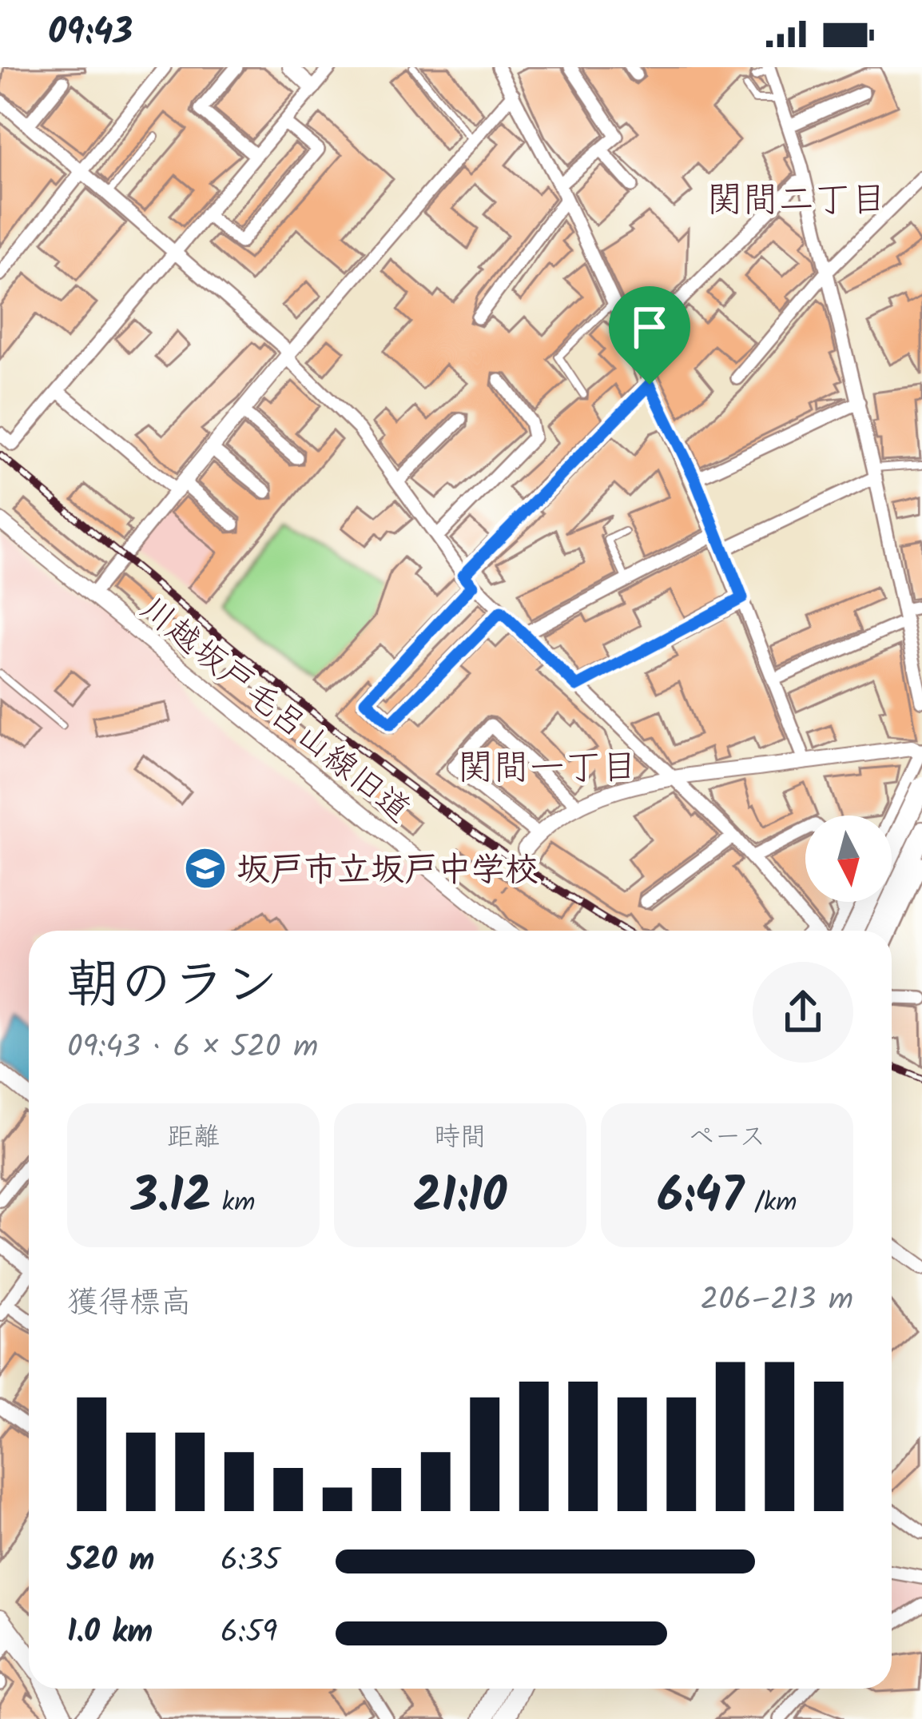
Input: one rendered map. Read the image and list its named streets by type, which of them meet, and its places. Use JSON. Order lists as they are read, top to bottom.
{
  "streets": {
    "street": ["川越坂戸毛呂山線旧道"]
  },
  "districts": ["関間二丁目", "関間一丁目"],
  "places": {
    "school or university": ["坂戸市立坂戸中学校"]
  },
  "north": "bottom",
  "page": {
    "status": "09:43",
    "heading": ["朝のラン", "09:43 · 6 × 520 m"],
    "stats": [
      ["距離", "3.12 km"],
      ["時間", "21:10"],
      ["ペース", "6:47 /km"]
    ],
    "chart": ["獲得標高", "206–213 m"],
    "list": [
      {
        "name": "520 m",
        "note": "6:35"
      },
      {
        "name": "1.0 km",
        "note": "6:59"
      }
    ]
  }
}
